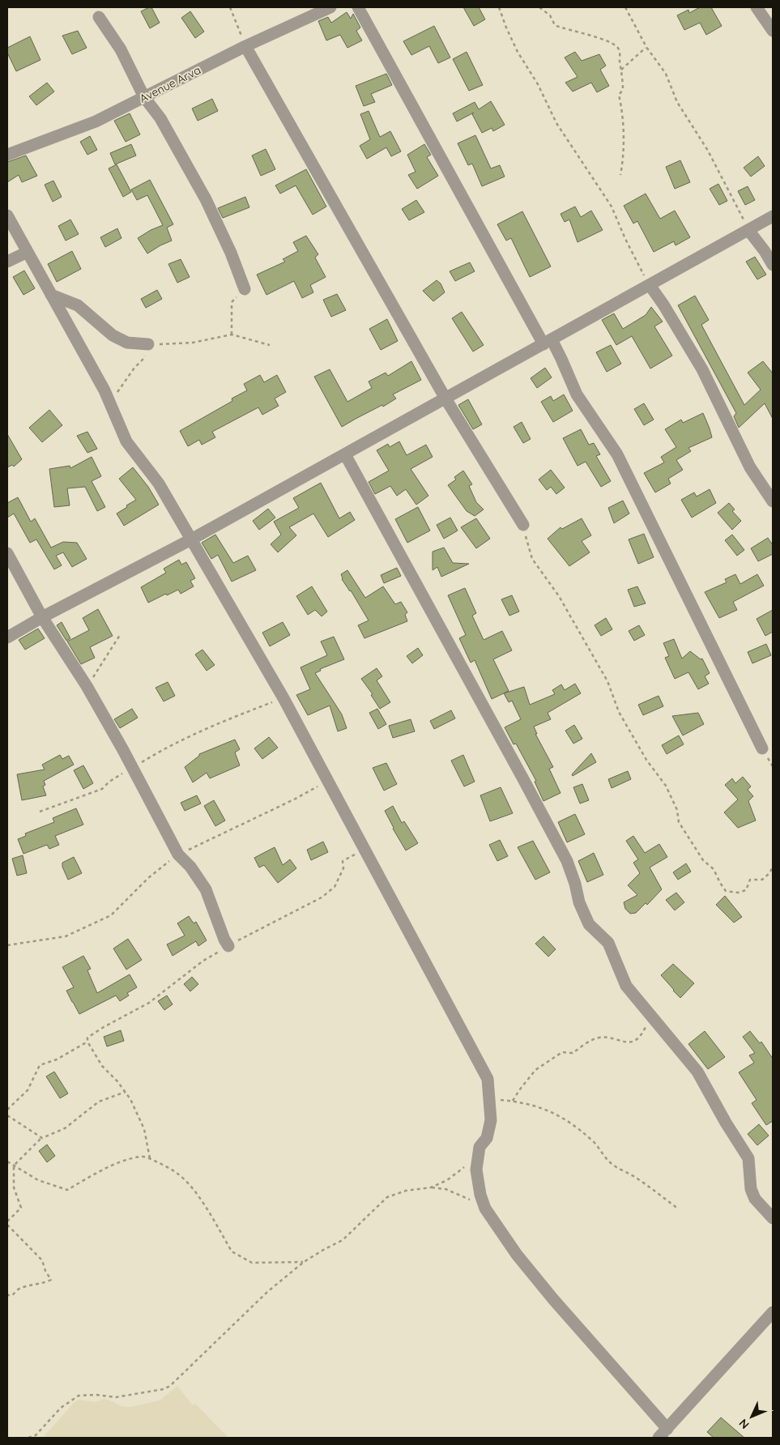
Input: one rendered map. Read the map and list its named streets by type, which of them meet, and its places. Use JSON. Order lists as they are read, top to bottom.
{
  "streets": {
    "street": ["Avenue Arva"]
  },
  "north": "bottom left"
}
